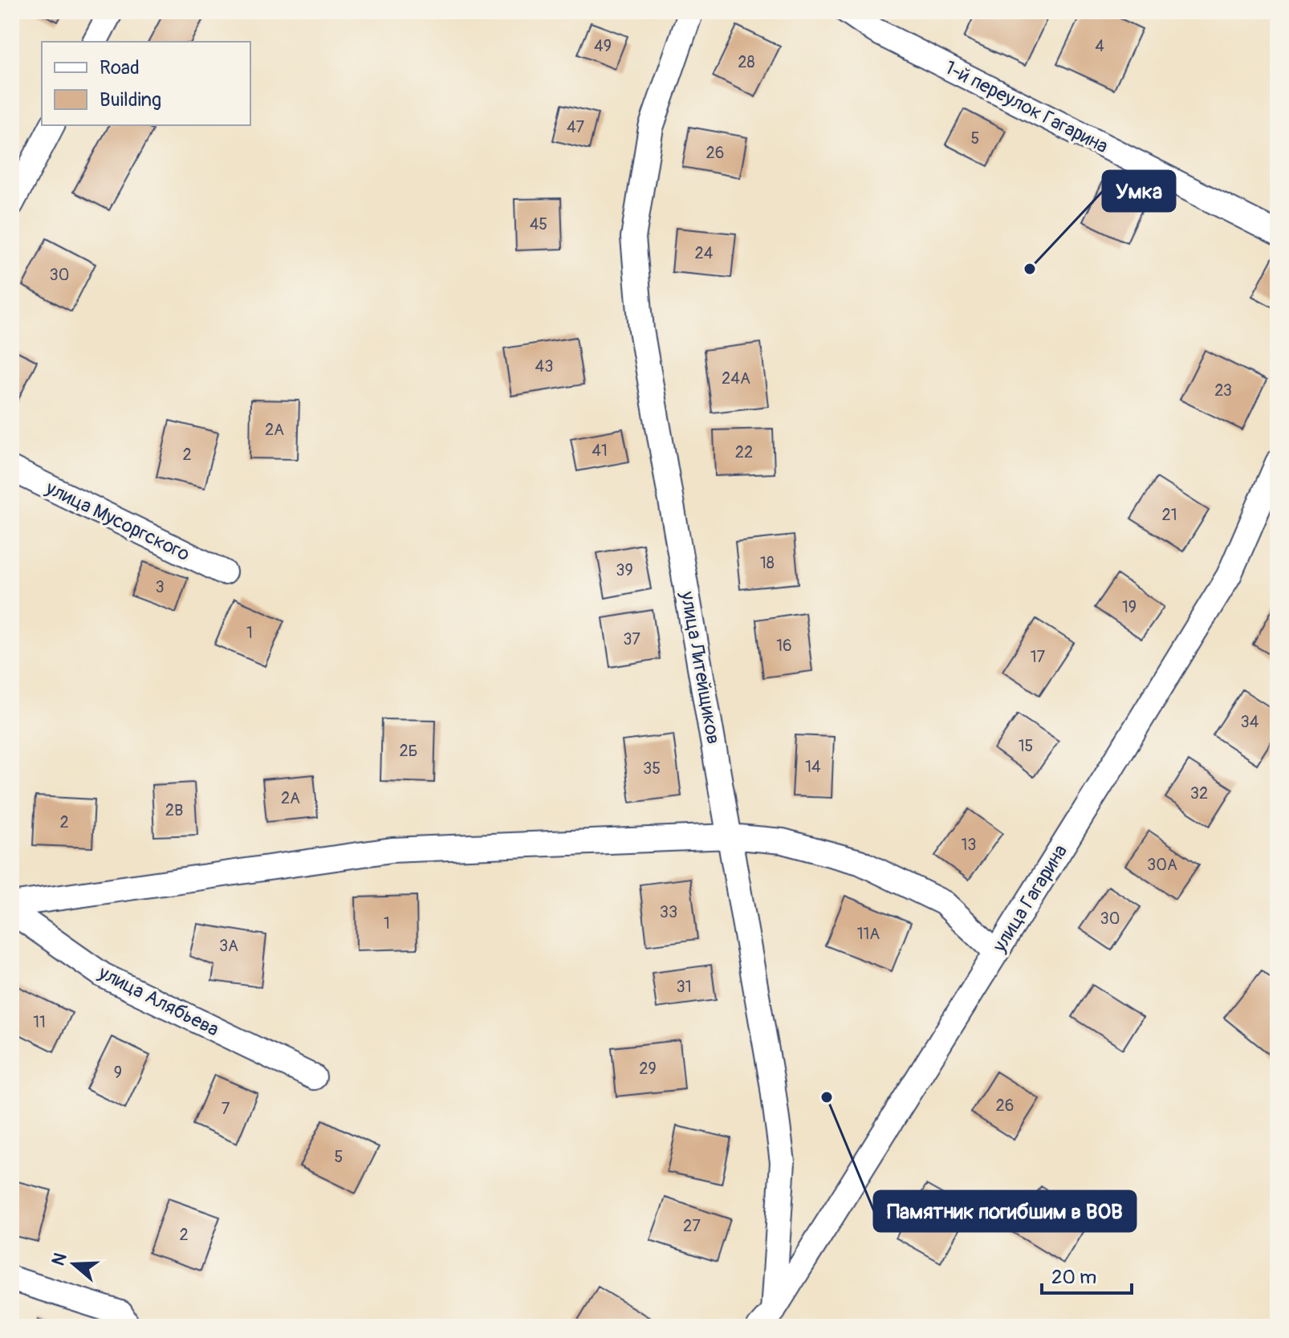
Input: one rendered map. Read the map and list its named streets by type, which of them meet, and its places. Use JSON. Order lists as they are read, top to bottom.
{
  "streets": {
    "street": [
      "1-й переулок Гагарина",
      "улица Мусоргского",
      "улица Литейщиков",
      "улица Гагарина",
      "улица Алябьева"
    ]
  },
  "crossings": [
    ["улица Литейщиков", "улица Гагарина"]
  ],
  "places": ["Умка", "Памятник погибшим в ВОВ"],
  "house_numbers": [
    "49",
    "4",
    "28",
    "47",
    "5",
    "26",
    "45",
    "24",
    "30",
    "43",
    "24А",
    "23",
    "2А",
    "41",
    "22",
    "2",
    "21",
    "18",
    "39",
    "3",
    "19",
    "1",
    "37",
    "16",
    "17",
    "34",
    "15",
    "2Б",
    "14",
    "35",
    "32",
    "2А",
    "2В",
    "2",
    "13",
    "30А",
    "33",
    "30",
    "1",
    "11А",
    "3А",
    "31",
    "11",
    "29",
    "9",
    "26",
    "7",
    "5",
    "27",
    "2"
  ],
  "legend": ["Road", "Building"],
  "scale_bar": "20 m",
  "north": "left"
}
